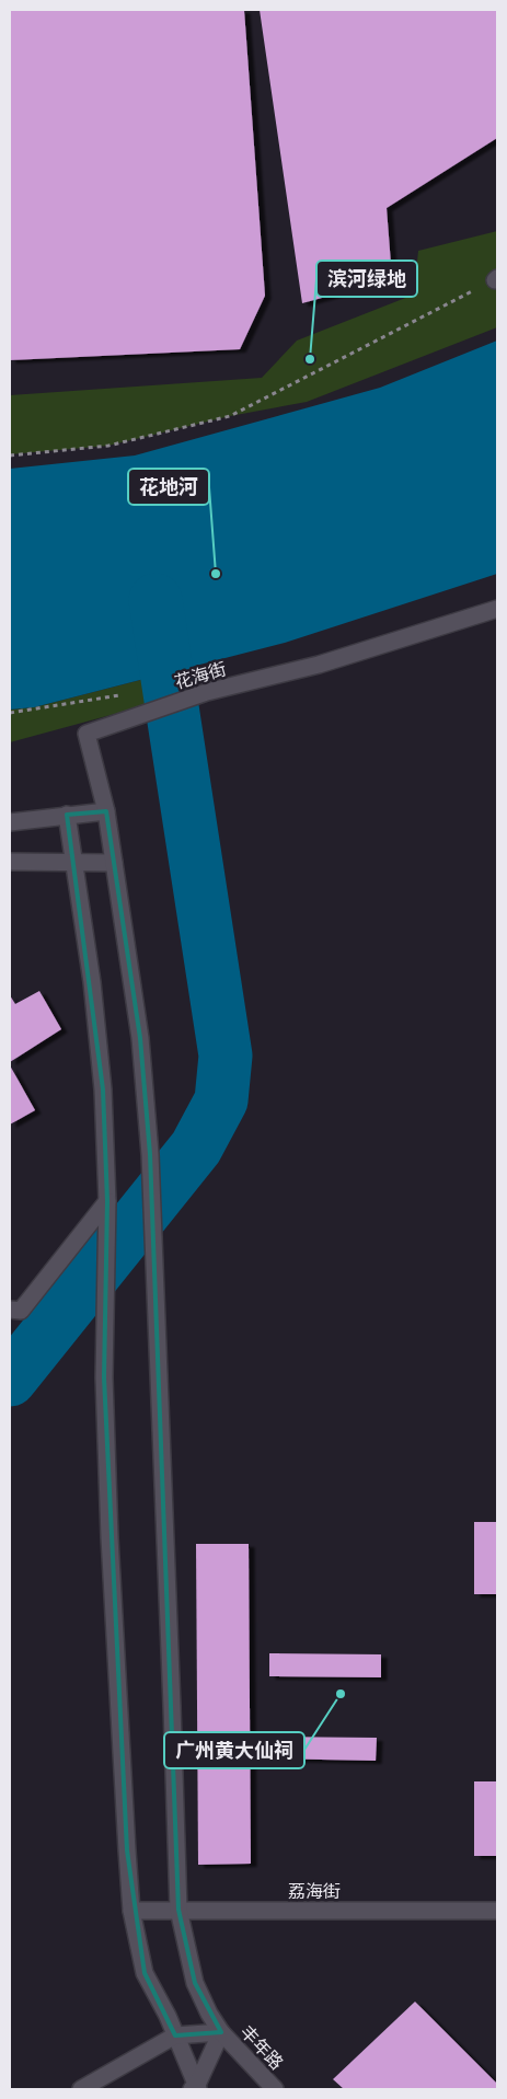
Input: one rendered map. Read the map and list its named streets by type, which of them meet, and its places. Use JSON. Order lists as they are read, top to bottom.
{
  "streets": {
    "street": ["花海街", "荔海街", "丰年路"]
  },
  "crossings": [
    ["花海街", "丰年路"],
    ["荔海街", "丰年路"]
  ],
  "places": ["滨河绿地", "花地河", "广州黄大仙祠"]
}
